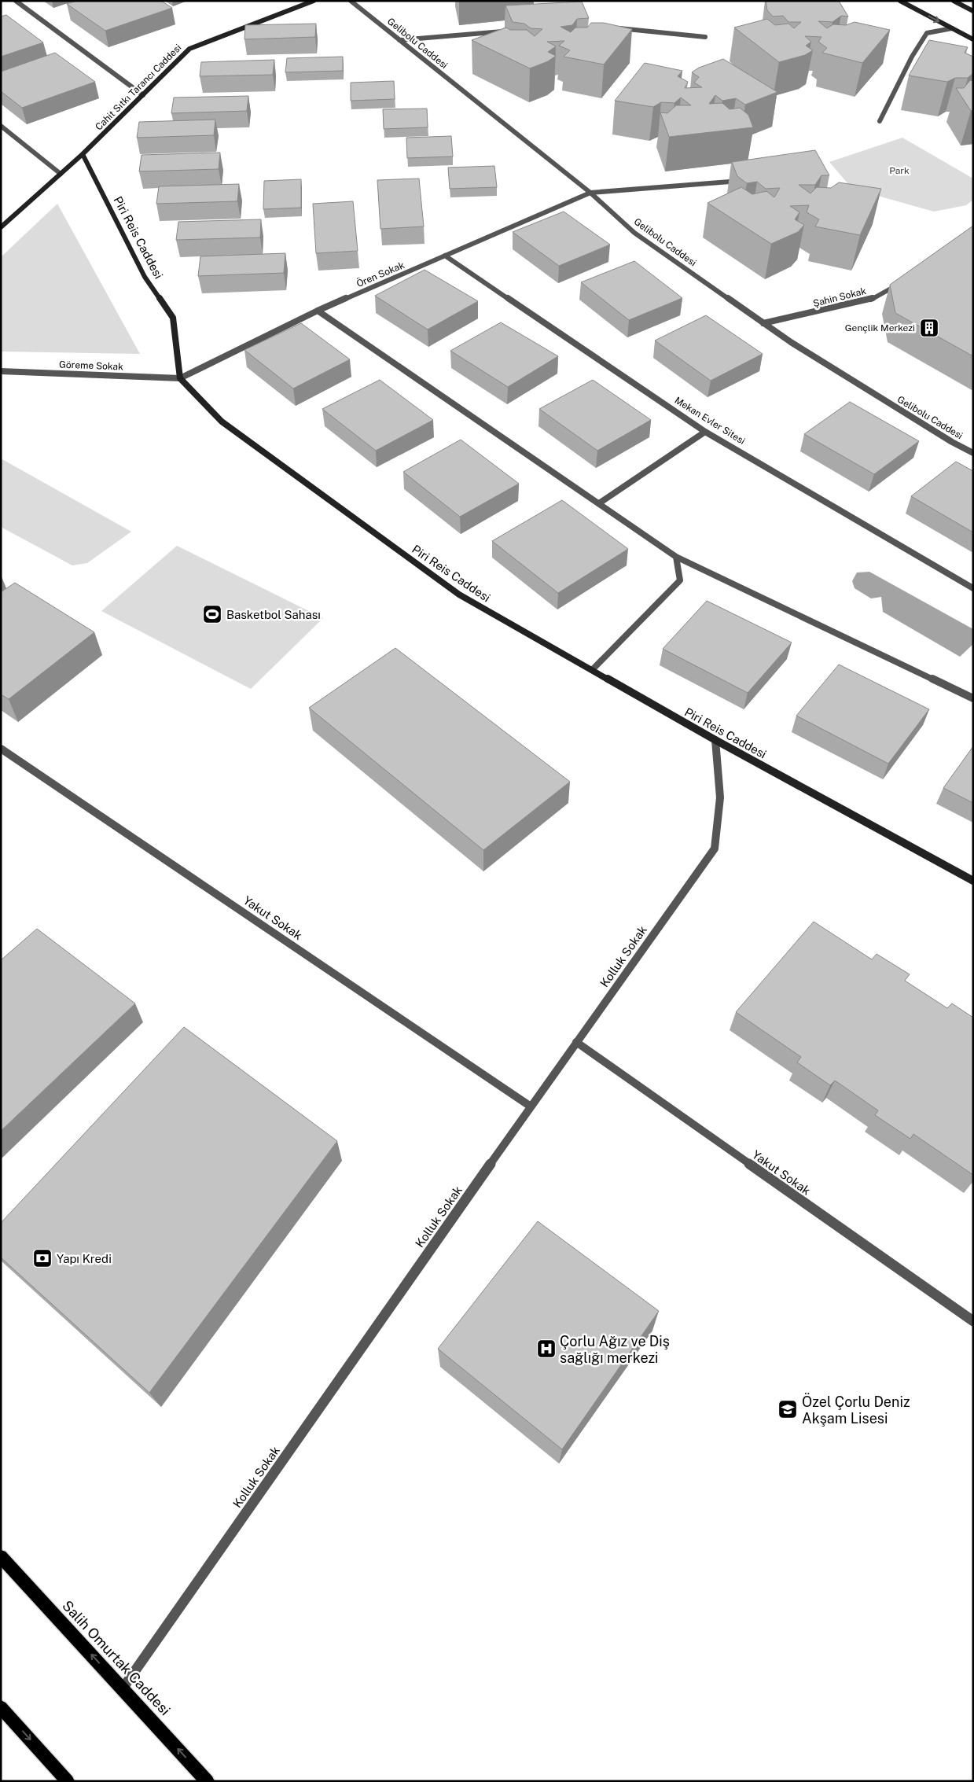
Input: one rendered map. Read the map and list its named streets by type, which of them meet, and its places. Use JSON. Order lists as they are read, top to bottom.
{
  "streets": {
    "main road": ["Salih Omurtak Caddesi"],
    "street": [
      "Gelibolu Caddesi",
      "Cahit Sıtkı Tarancı Caddesi",
      "Piri Reis Caddesi",
      "Ören Sokak",
      "Şahin Sokak",
      "Göreme Sokak",
      "Mekan Evler Sitesi",
      "Yakut Sokak",
      "Kolluk Sokak"
    ]
  },
  "crossings": [
    ["Gelibolu Caddesi", "Ören Sokak"],
    ["Gelibolu Caddesi", "Şahin Sokak"],
    ["Cahit Sıtkı Tarancı Caddesi", "Piri Reis Caddesi"],
    ["Piri Reis Caddesi", "Ören Sokak"],
    ["Piri Reis Caddesi", "Göreme Sokak"],
    ["Piri Reis Caddesi", "Kolluk Sokak"],
    ["Ören Sokak", "Göreme Sokak"],
    ["Ören Sokak", "Mekan Evler Sitesi"],
    ["Yakut Sokak", "Kolluk Sokak"],
    ["Kolluk Sokak", "Salih Omurtak Caddesi"]
  ],
  "one_way": ["Salih Omurtak Caddesi"],
  "parks": ["Park"],
  "places": {
    "building": ["Gençlik Merkezi"],
    "sports": ["Basketbol Sahası"],
    "bank": ["Yapı Kredi"],
    "hospital": ["Çorlu Ağız ve Diş sağlığı merkezi"],
    "school or university": ["Özel Çorlu Deniz Akşam Lisesi"]
  }
}
